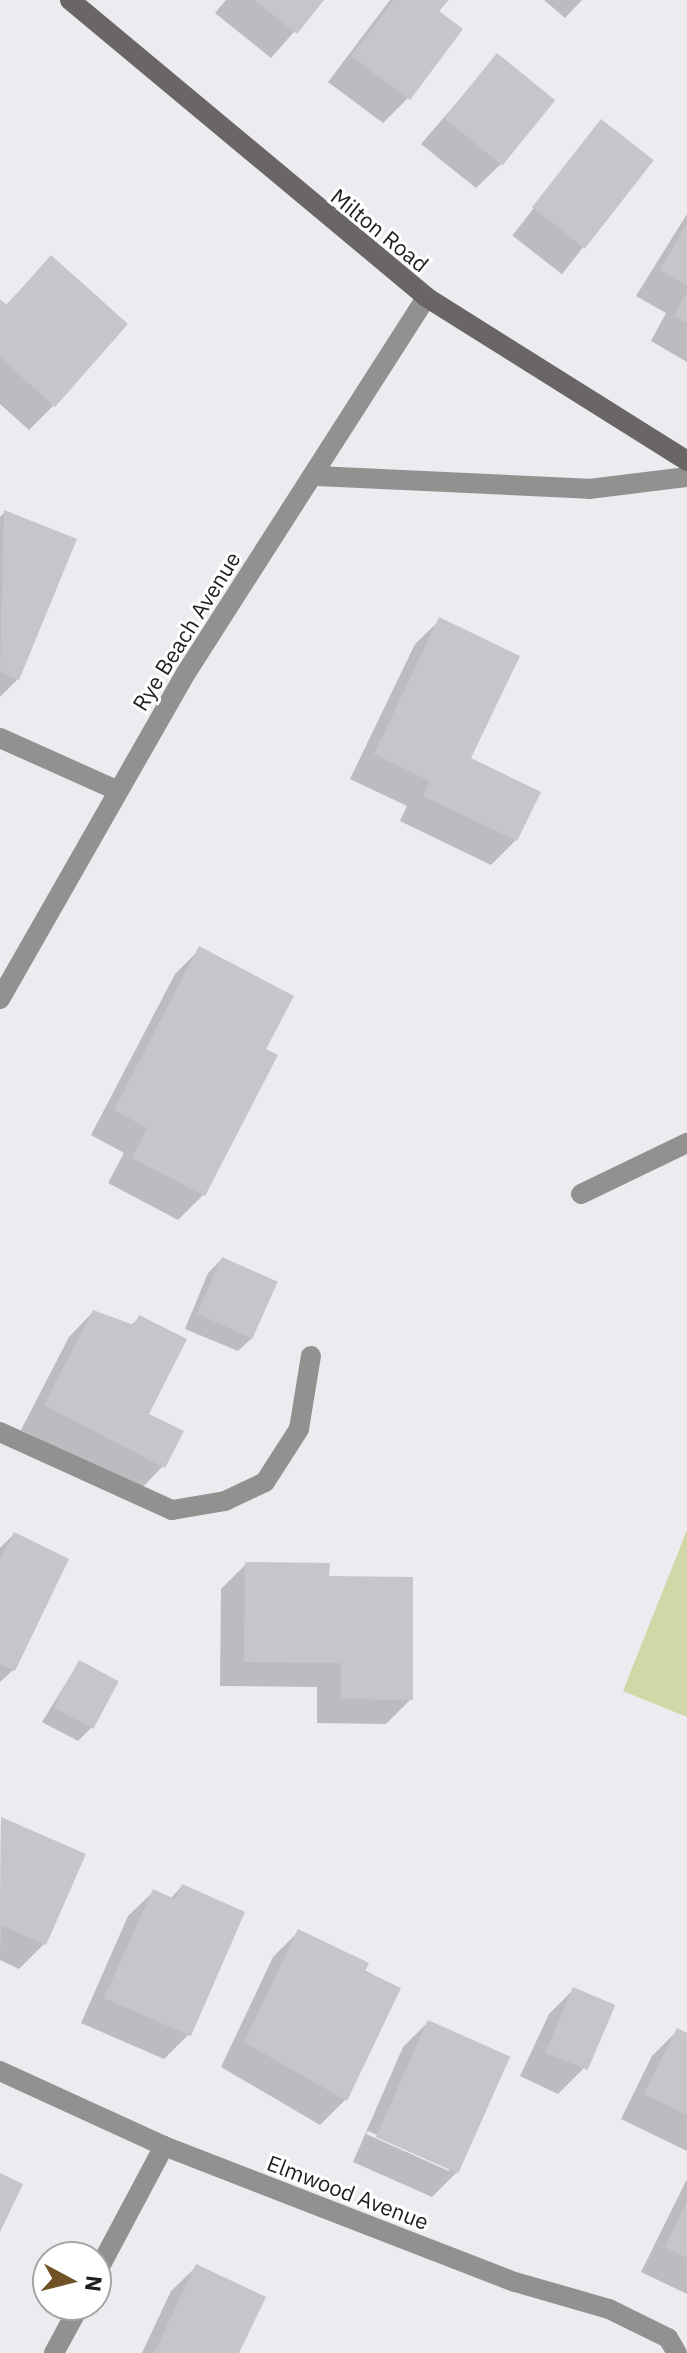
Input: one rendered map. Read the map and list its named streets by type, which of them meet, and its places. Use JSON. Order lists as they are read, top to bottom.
{
  "streets": {
    "street": ["Milton Road", "Rye Beach Avenue", "Elmwood Avenue"]
  },
  "crossings": [
    ["Milton Road", "Rye Beach Avenue"]
  ],
  "north": "right"
}
